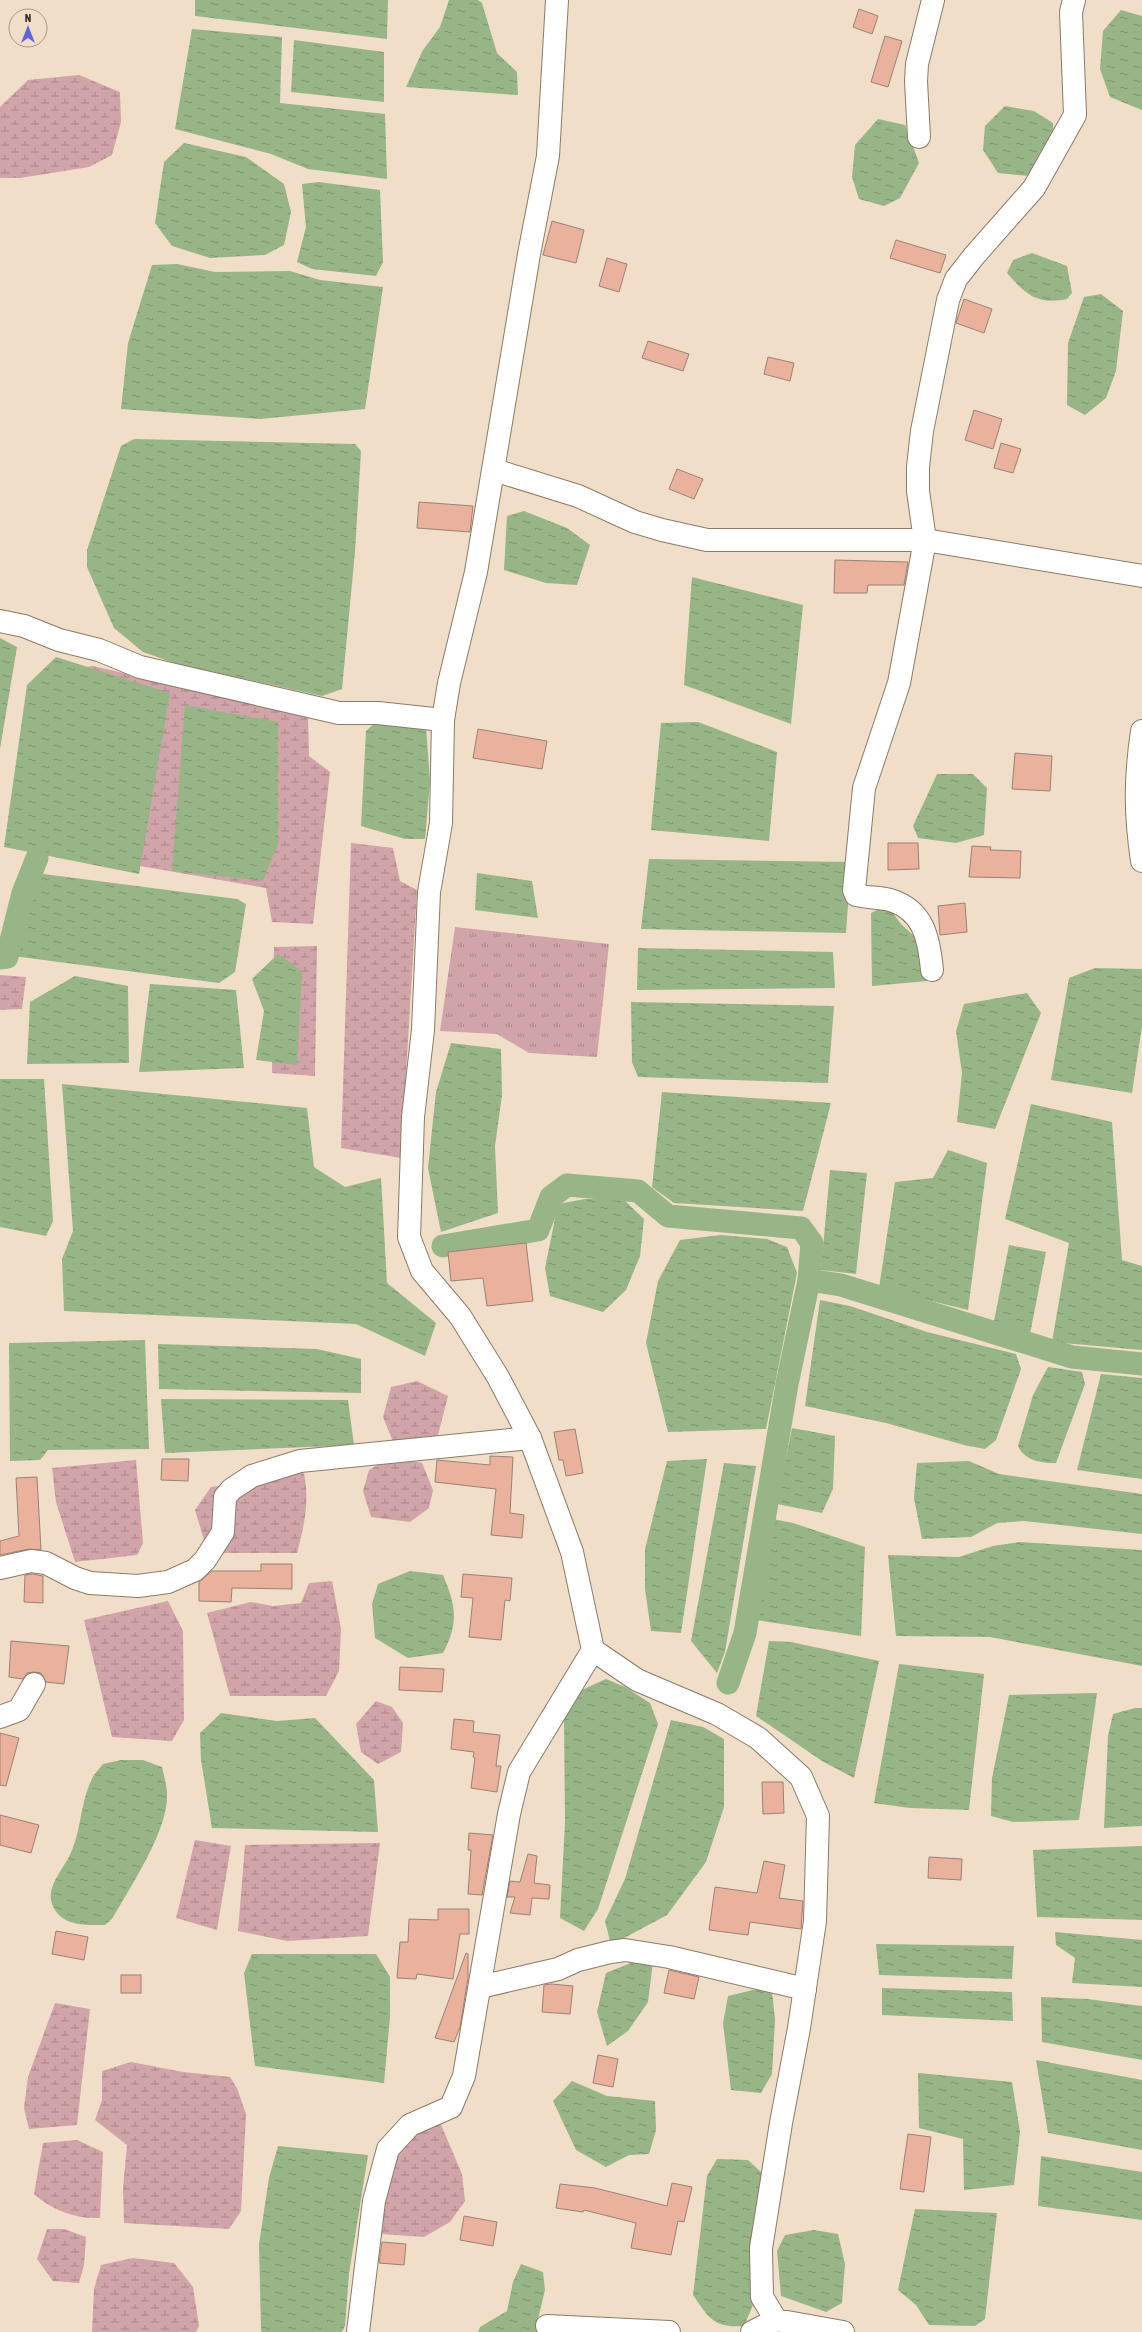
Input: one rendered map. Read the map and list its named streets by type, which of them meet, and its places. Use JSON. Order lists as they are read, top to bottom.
{
  "north": "top"
}
